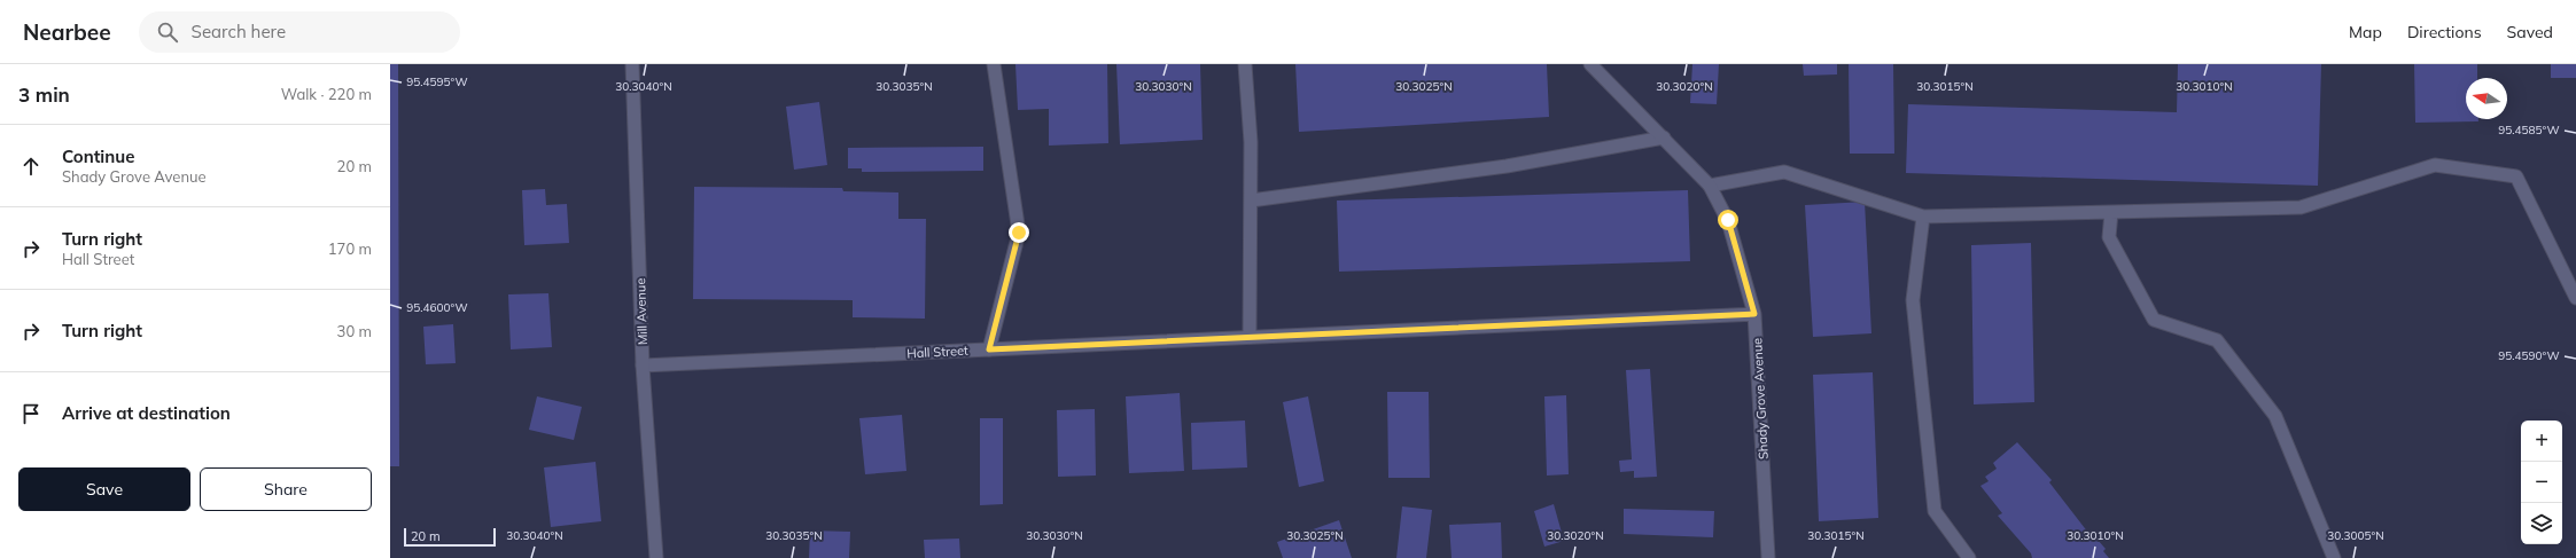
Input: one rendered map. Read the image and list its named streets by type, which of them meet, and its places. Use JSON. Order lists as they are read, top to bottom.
{
  "streets": {
    "street": ["Mill Avenue", "Hall Street", "Shady Grove Avenue"]
  },
  "crossings": [
    ["Mill Avenue", "Hall Street"],
    ["Hall Street", "Shady Grove Avenue"]
  ],
  "scale_bar": "20 m",
  "north": "left",
  "page": {
    "header": "Nearbee",
    "search": "Search here",
    "nav": ["Map", "Directions", "Saved"],
    "heading": ["3 min", "Walk · 220 m"],
    "list": [
      ["Continue", "Shady Grove Avenue", "20 m"],
      ["Turn right", "Hall Street", "170 m"],
      ["Turn right", "30 m"],
      "Arrive at destination"
    ],
    "map_buttons": ["+", "−"],
    "buttons": ["Save", "Share"],
    "scale": "20 m"
  },
  "coordinates": [
    "95.4595°W",
    "30.3040°N",
    "30.3035°N",
    "30.3030°N",
    "30.3025°N",
    "30.3020°N",
    "30.3015°N",
    "30.3010°N",
    "95.4585°W",
    "95.4600°W",
    "95.4590°W",
    "30.3005°N"
  ]
}
